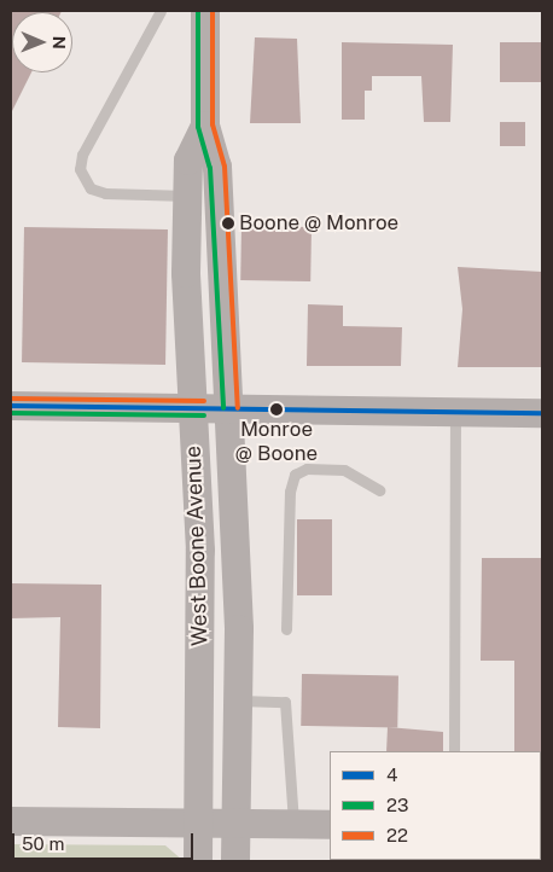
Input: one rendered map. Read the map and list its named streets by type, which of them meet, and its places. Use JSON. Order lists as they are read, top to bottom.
{
  "streets": {
    "main road": ["West Boone Avenue"]
  },
  "places": ["Boone @ Monroe", "Monroe @ Boone"],
  "lines": ["transit line 23", "transit line 22", "transit line 4"],
  "legend": ["4", "23", "22"],
  "scale_bar": "50 m",
  "north": "right"
}
